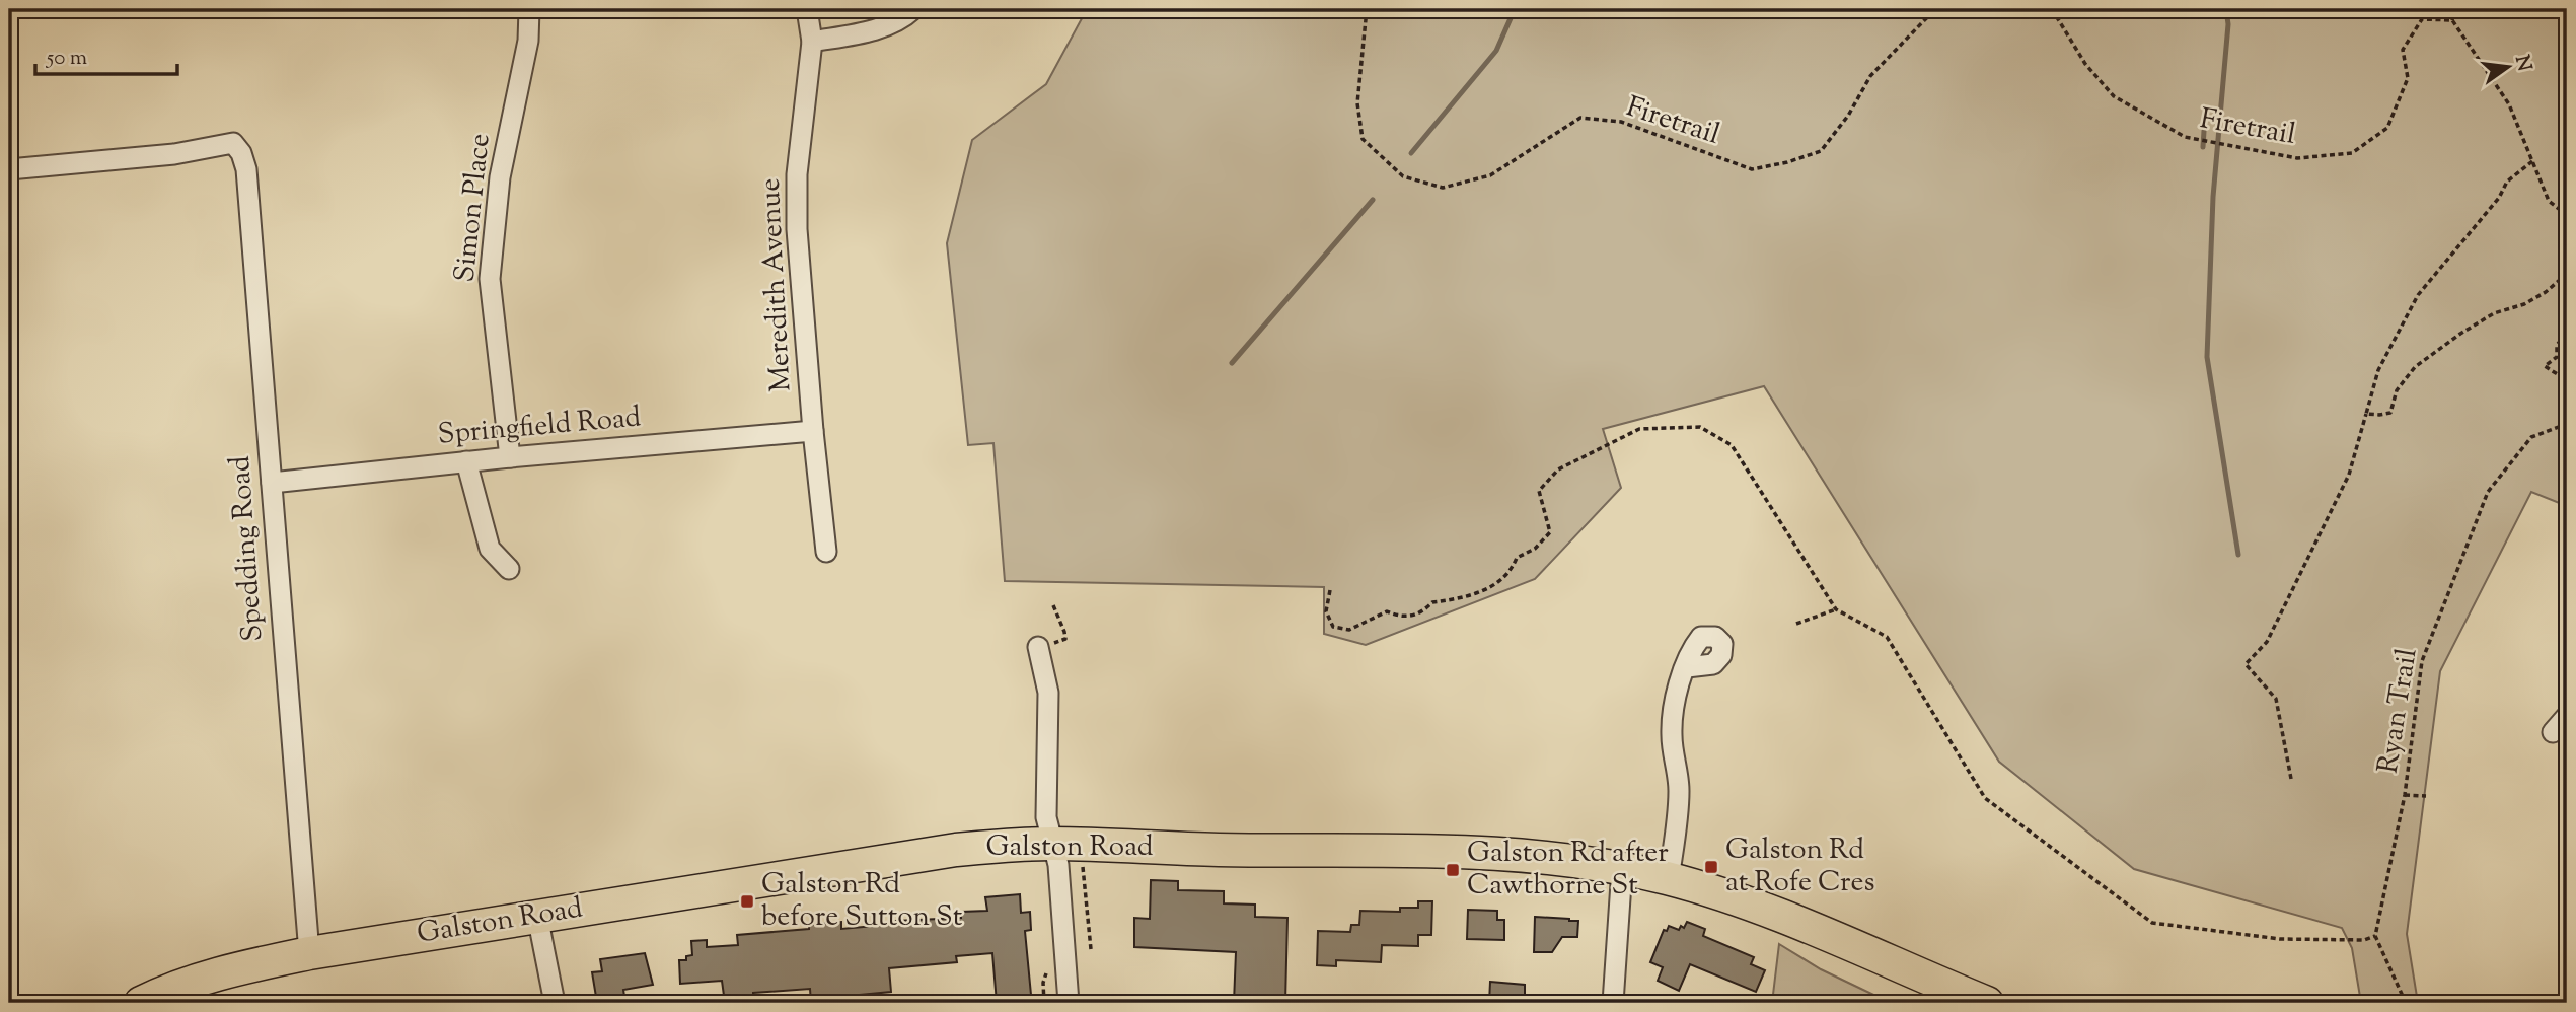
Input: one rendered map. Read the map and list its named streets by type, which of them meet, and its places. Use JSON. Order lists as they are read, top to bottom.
{
  "streets": {
    "main road": ["Galston Road"],
    "street": [
      "Simon Place",
      "Meredith Avenue",
      "Springfield Road",
      "Spedding Road"
    ],
    "path": ["Firetrail", "Ryan Trail"]
  },
  "crossings": [
    ["Simon Place", "Springfield Road"],
    ["Meredith Avenue", "Springfield Road"],
    ["Springfield Road", "Spedding Road"],
    ["Spedding Road", "Galston Road"]
  ],
  "places": {
    "transit": ["Galston Rd at Rofe Cres", "Galston Rd after Cawthorne St", "Galston Rd before Sutton St"]
  },
  "scale_bar": "50 m",
  "north": "right"
}
